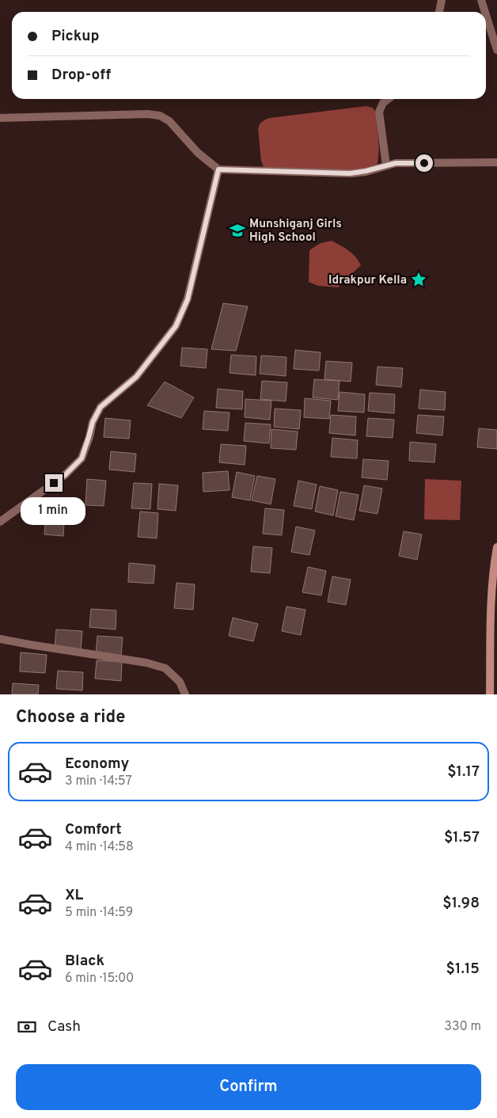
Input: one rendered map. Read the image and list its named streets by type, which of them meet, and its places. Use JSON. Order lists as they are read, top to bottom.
{
  "places": {
    "school or university": ["Munshiganj Girls High School"],
    "place": ["Idrakpur Kella"]
  },
  "page": {
    "banner": ["Pickup", "Drop-off"],
    "bubble": "1 min",
    "heading": "Choose a ride",
    "list": [
      {
        "name": "Economy",
        "note": "3 min · 14:57",
        "value": "$1.17"
      },
      {
        "name": "Comfort",
        "note": "4 min · 14:58",
        "value": "$1.57"
      },
      {
        "name": "XL",
        "note": "5 min · 14:59",
        "value": "$1.98"
      },
      {
        "name": "Black",
        "note": "6 min · 15:00",
        "value": "$1.15"
      }
    ],
    "pay": ["Cash", "330 m"],
    "buttons": "Confirm"
  }
}
